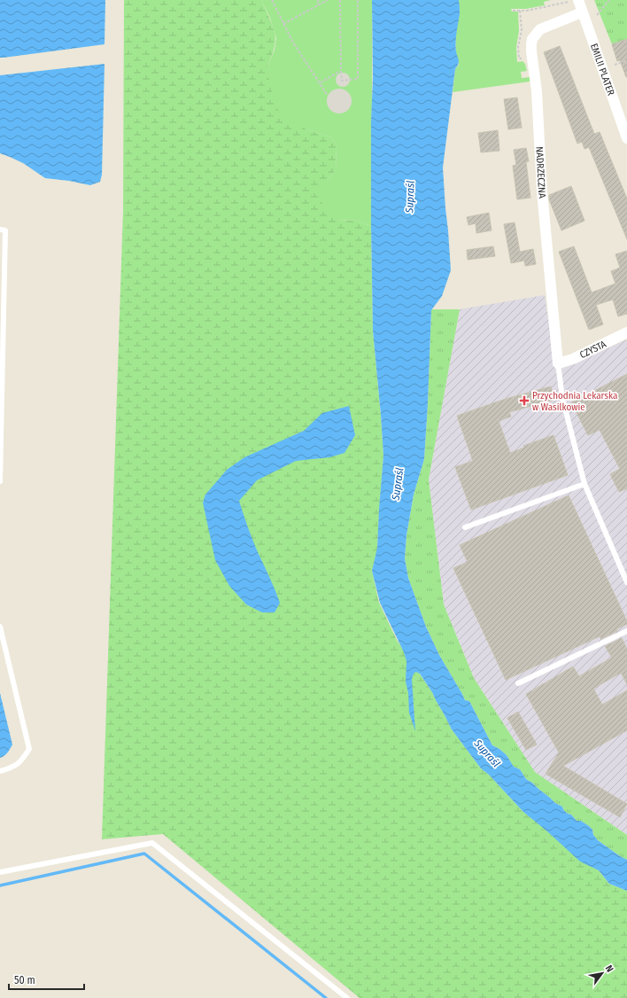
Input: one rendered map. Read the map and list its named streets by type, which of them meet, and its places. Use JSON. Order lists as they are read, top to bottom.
{
  "streets": {
    "street": ["EMILII PLATER", "NADRZECZNA", "CZYSTA"]
  },
  "crossings": [
    ["EMILII PLATER", "NADRZECZNA"],
    ["NADRZECZNA", "CZYSTA"]
  ],
  "water": ["Supraśl"],
  "places": {
    "health": ["Przychodnia Lekarska w Wasilkowie"]
  },
  "scale_bar": "50 m",
  "north": "top right"
}
